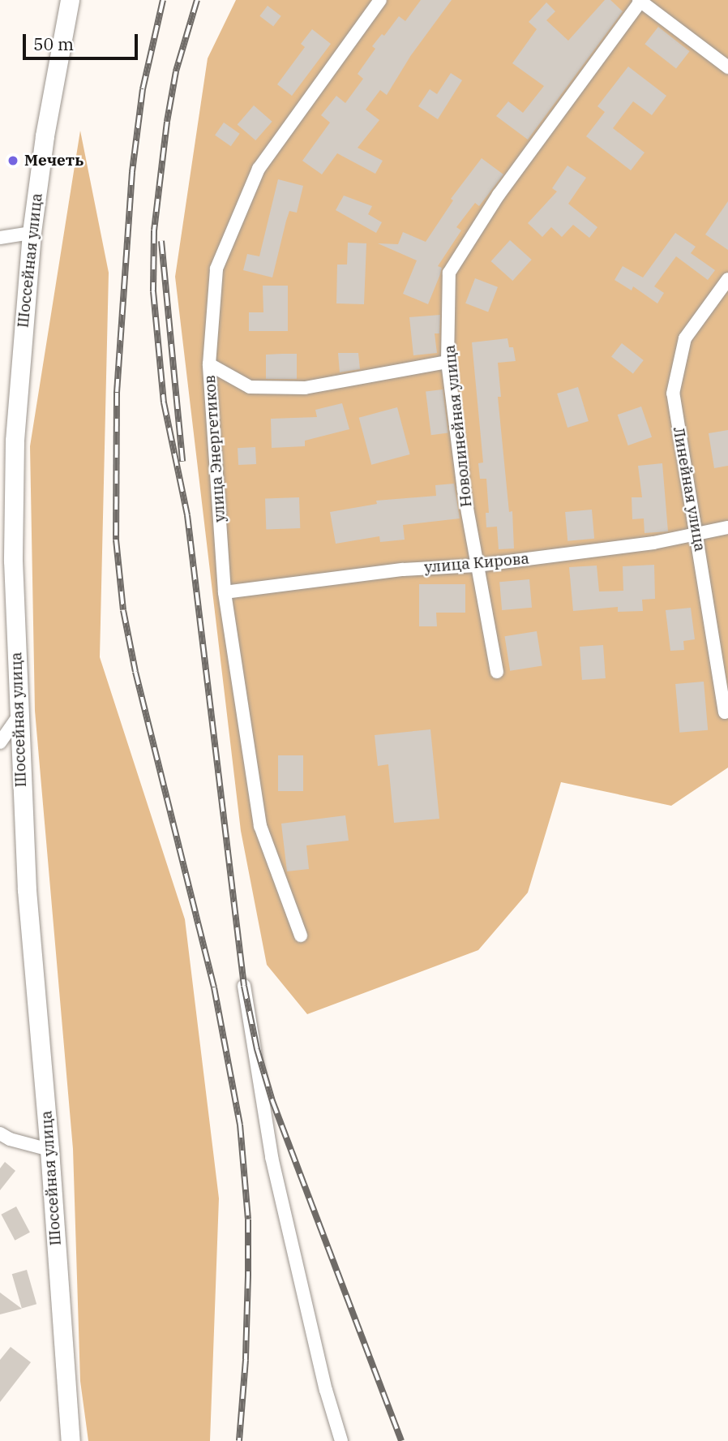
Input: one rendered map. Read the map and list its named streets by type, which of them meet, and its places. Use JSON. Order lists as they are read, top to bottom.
{
  "streets": {
    "main road": ["Шоссейная улица"],
    "street": [
      "Новолинейная улица",
      "улица Энергетиков",
      "Линейная улица",
      "улица Кирова"
    ]
  },
  "crossings": [
    ["Новолинейная улица", "улица Кирова"],
    ["улица Энергетиков", "улица Кирова"],
    ["Линейная улица", "улица Кирова"]
  ],
  "places": ["Мечеть"],
  "scale_bar": "50 m"
}
